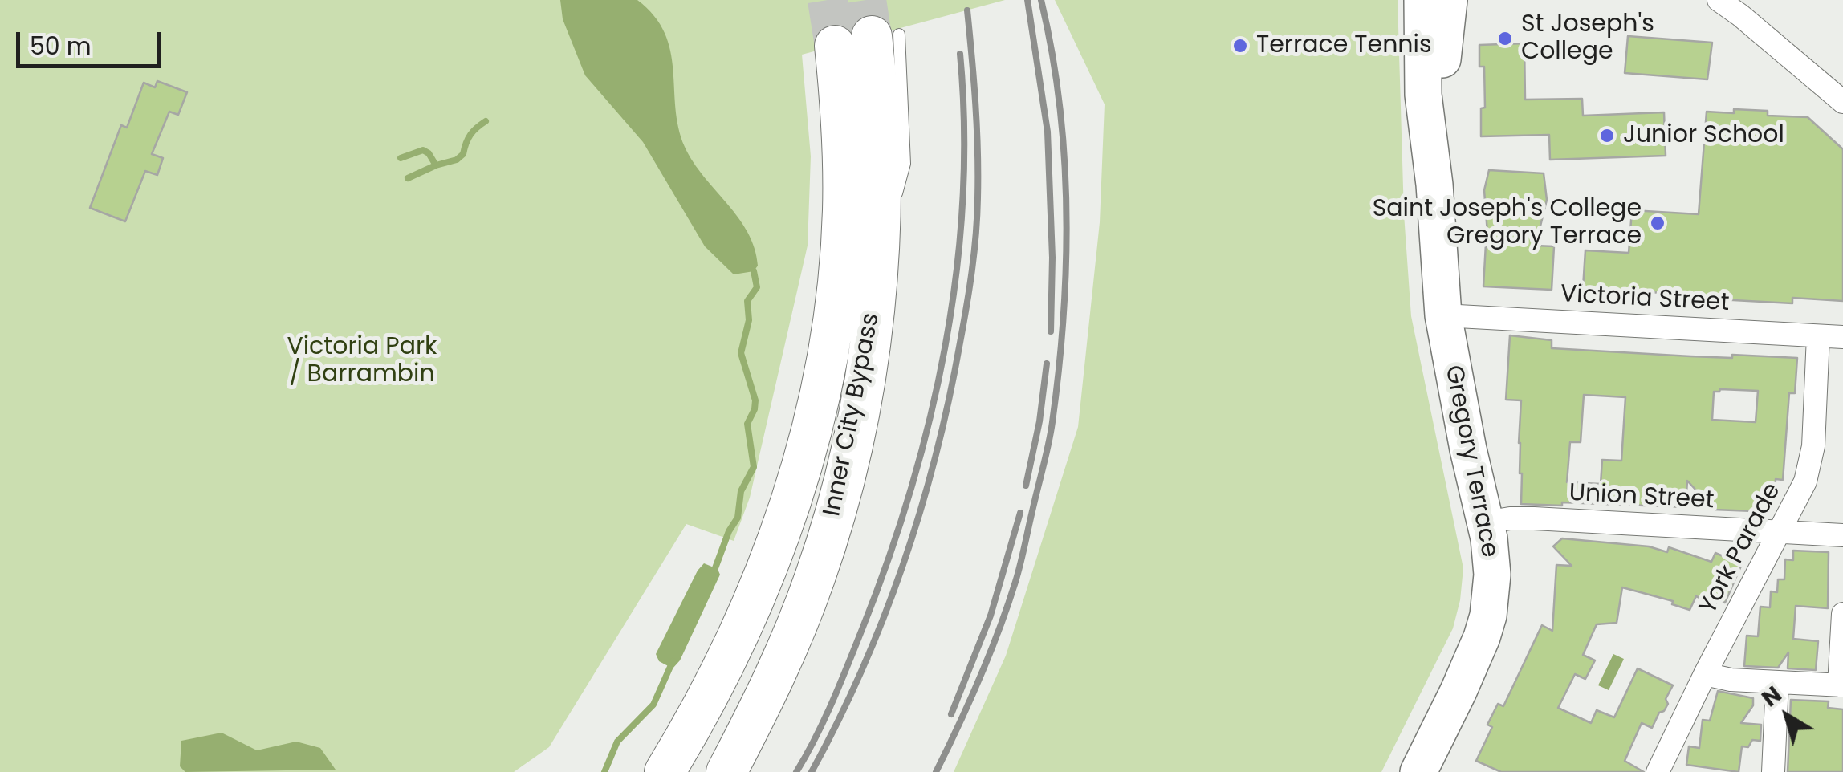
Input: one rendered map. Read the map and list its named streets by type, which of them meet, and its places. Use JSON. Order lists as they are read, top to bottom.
{
  "streets": {
    "highway": ["Inner City Bypass"],
    "main road": ["Gregory Terrace"],
    "street": ["Victoria Street", "Union Street", "York Parade"]
  },
  "crossings": [
    ["Victoria Street", "Gregory Terrace"],
    ["Victoria Street", "York Parade"],
    ["Gregory Terrace", "Union Street"],
    ["Union Street", "York Parade"]
  ],
  "parks": ["Victoria Park / Barrambin"],
  "places": [
    "St Joseph's College",
    "Terrace Tennis",
    "Junior School",
    "Saint Joseph's College Gregory Terrace"
  ],
  "scale_bar": "50 m",
  "north": "top left"
}
